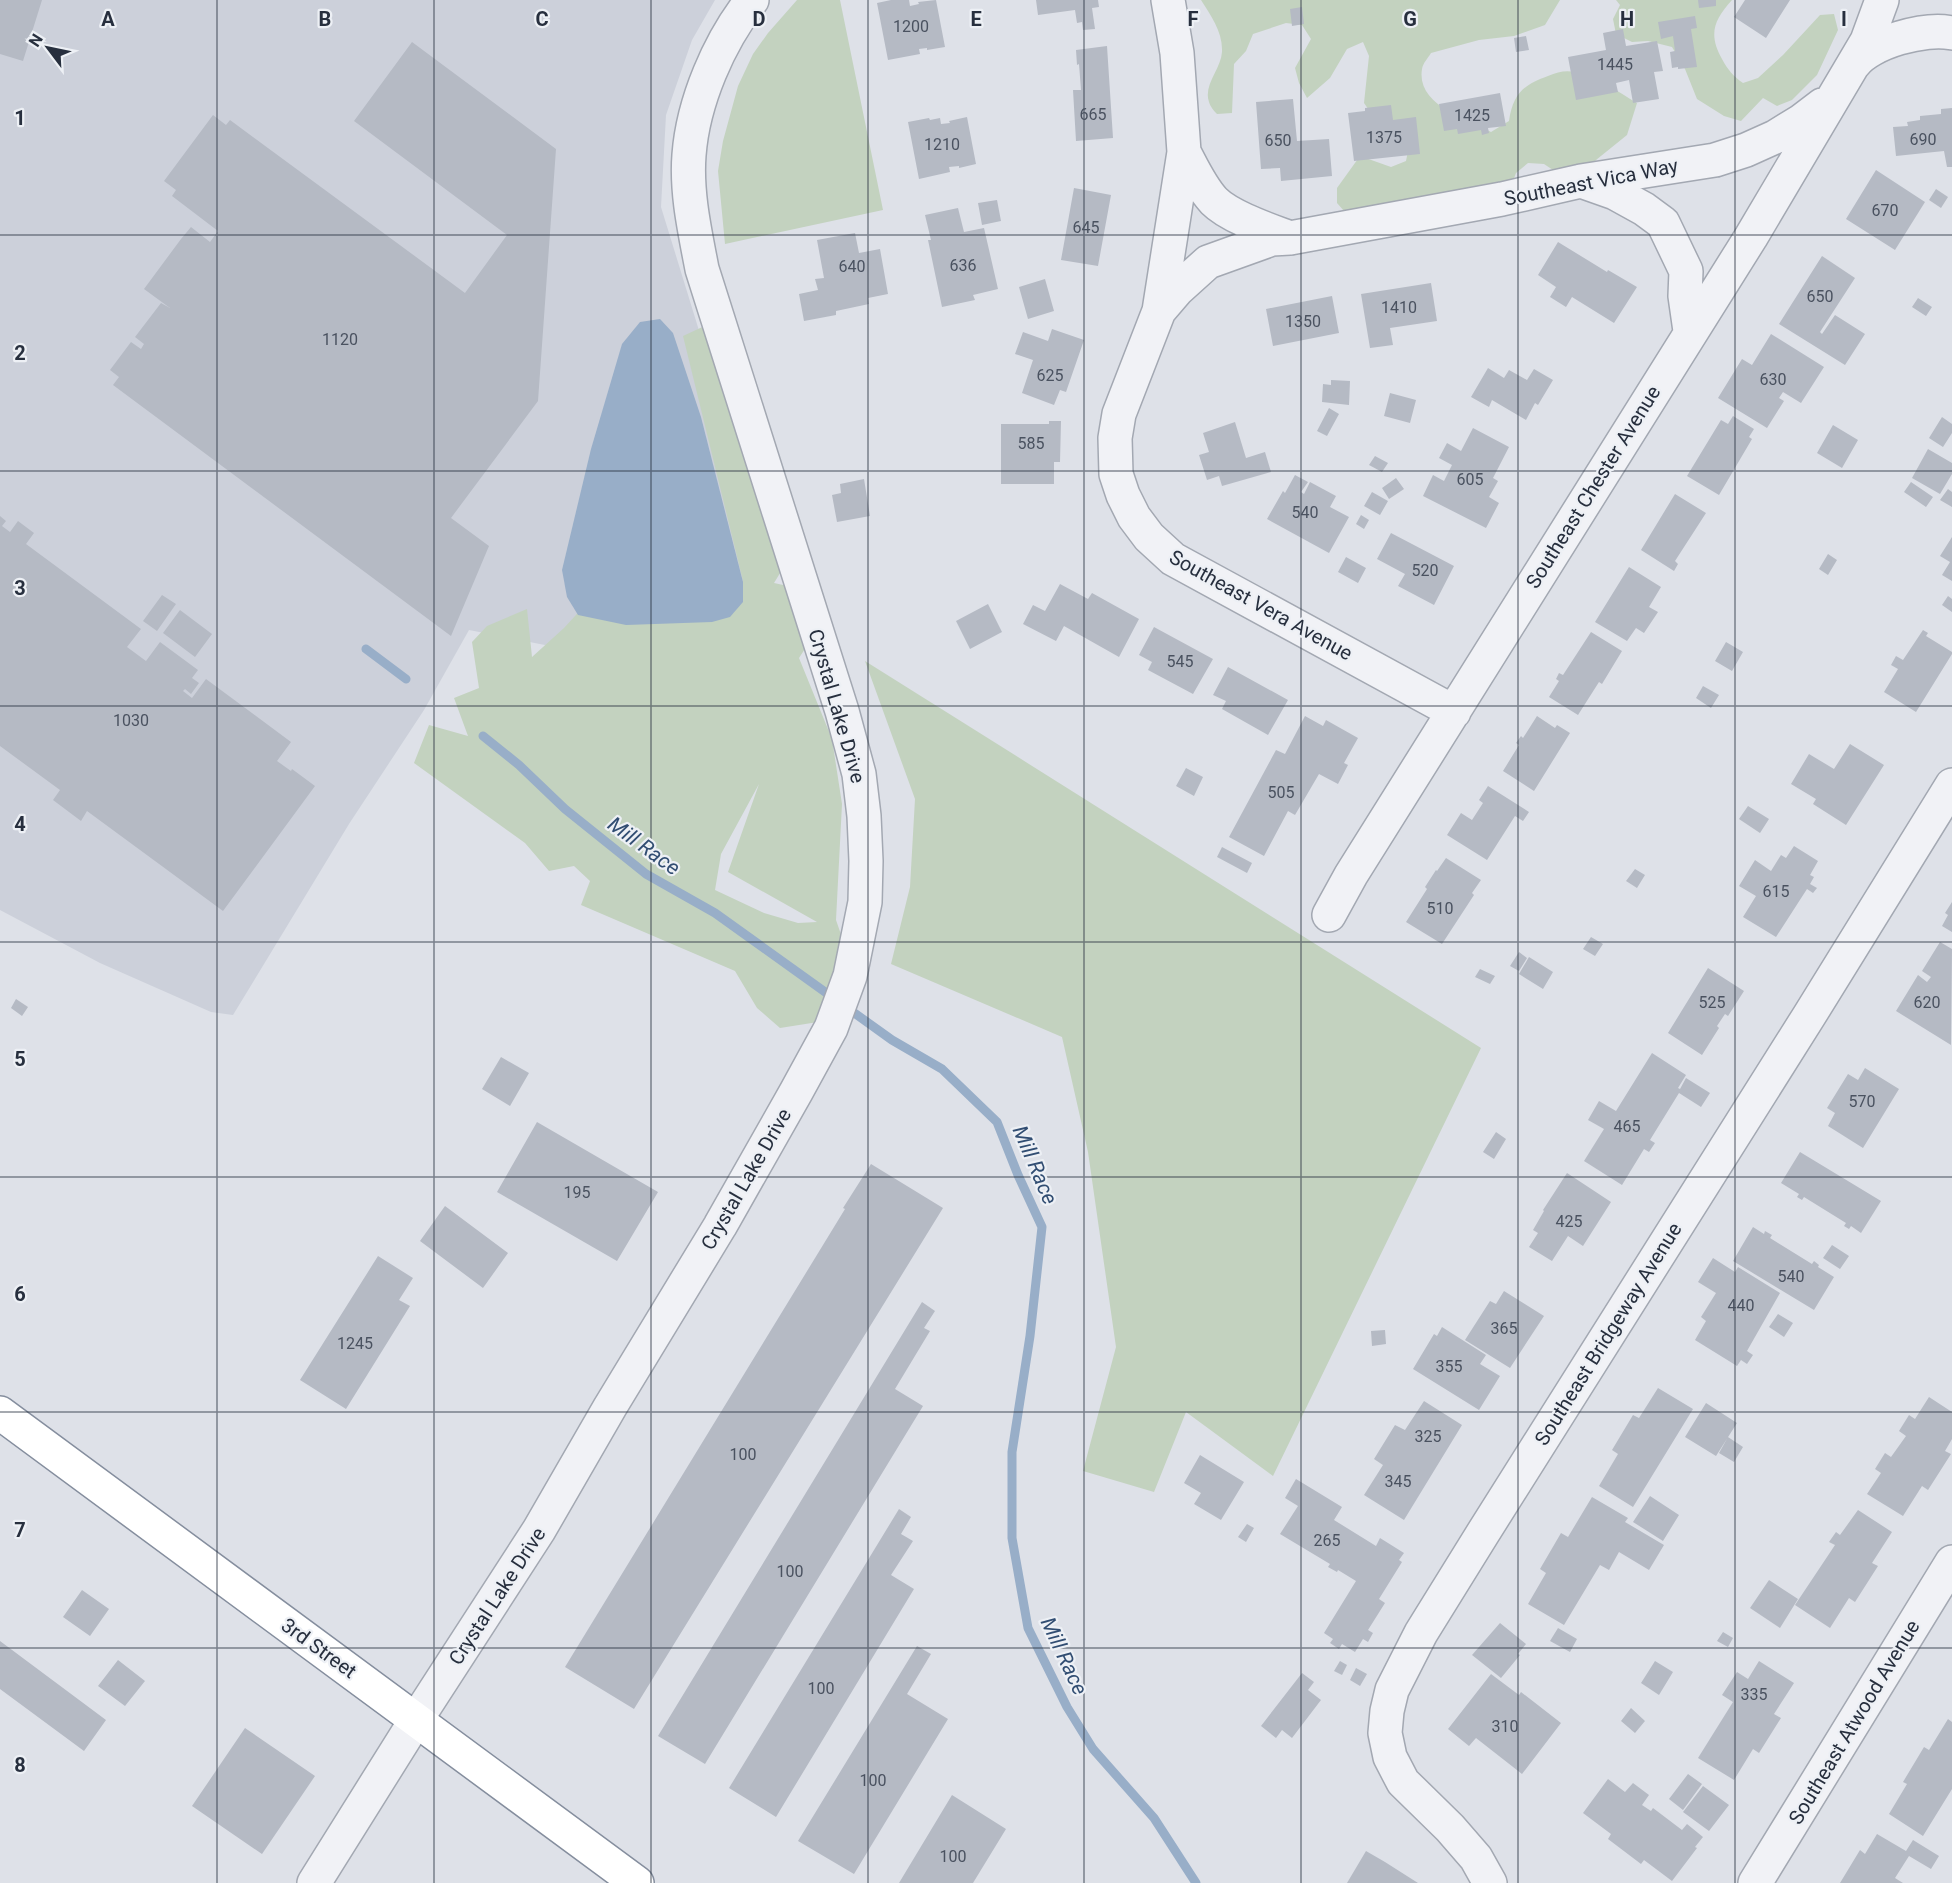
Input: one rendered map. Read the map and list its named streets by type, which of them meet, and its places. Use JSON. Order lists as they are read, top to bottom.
{
  "streets": {
    "highway": ["3rd Street"],
    "street": [
      "Southeast Vica Way",
      "Southeast Chester Avenue",
      "Southeast Vera Avenue",
      "Crystal Lake Drive",
      "Southeast Bridgeway Avenue",
      "Southeast Atwood Avenue"
    ]
  },
  "crossings": [
    ["Southeast Vica Way", "Southeast Chester Avenue"],
    ["Southeast Vica Way", "Southeast Vera Avenue"],
    ["Southeast Chester Avenue", "Southeast Vera Avenue"],
    ["Crystal Lake Drive", "3rd Street"]
  ],
  "water": ["Mill Race"],
  "house_numbers": [
    "1200",
    "1445",
    "665",
    "1425",
    "1375",
    "690",
    "650",
    "1210",
    "670",
    "645",
    "636",
    "640",
    "650",
    "1410",
    "1350",
    "1120",
    "625",
    "630",
    "585",
    "605",
    "540",
    "520",
    "545",
    "1030",
    "505",
    "615",
    "510",
    "525",
    "620",
    "570",
    "465",
    "195",
    "425",
    "540",
    "440",
    "365",
    "1245",
    "355",
    "325",
    "100",
    "345",
    "265",
    "100",
    "100",
    "335",
    "310",
    "100",
    "100"
  ],
  "north": "top left",
  "grid": {
    "columns": [
      "A",
      "B",
      "C",
      "D",
      "E",
      "F",
      "G",
      "H",
      "I"
    ],
    "rows": [
      "1",
      "2",
      "3",
      "4",
      "5",
      "6",
      "7",
      "8"
    ]
  }
}
